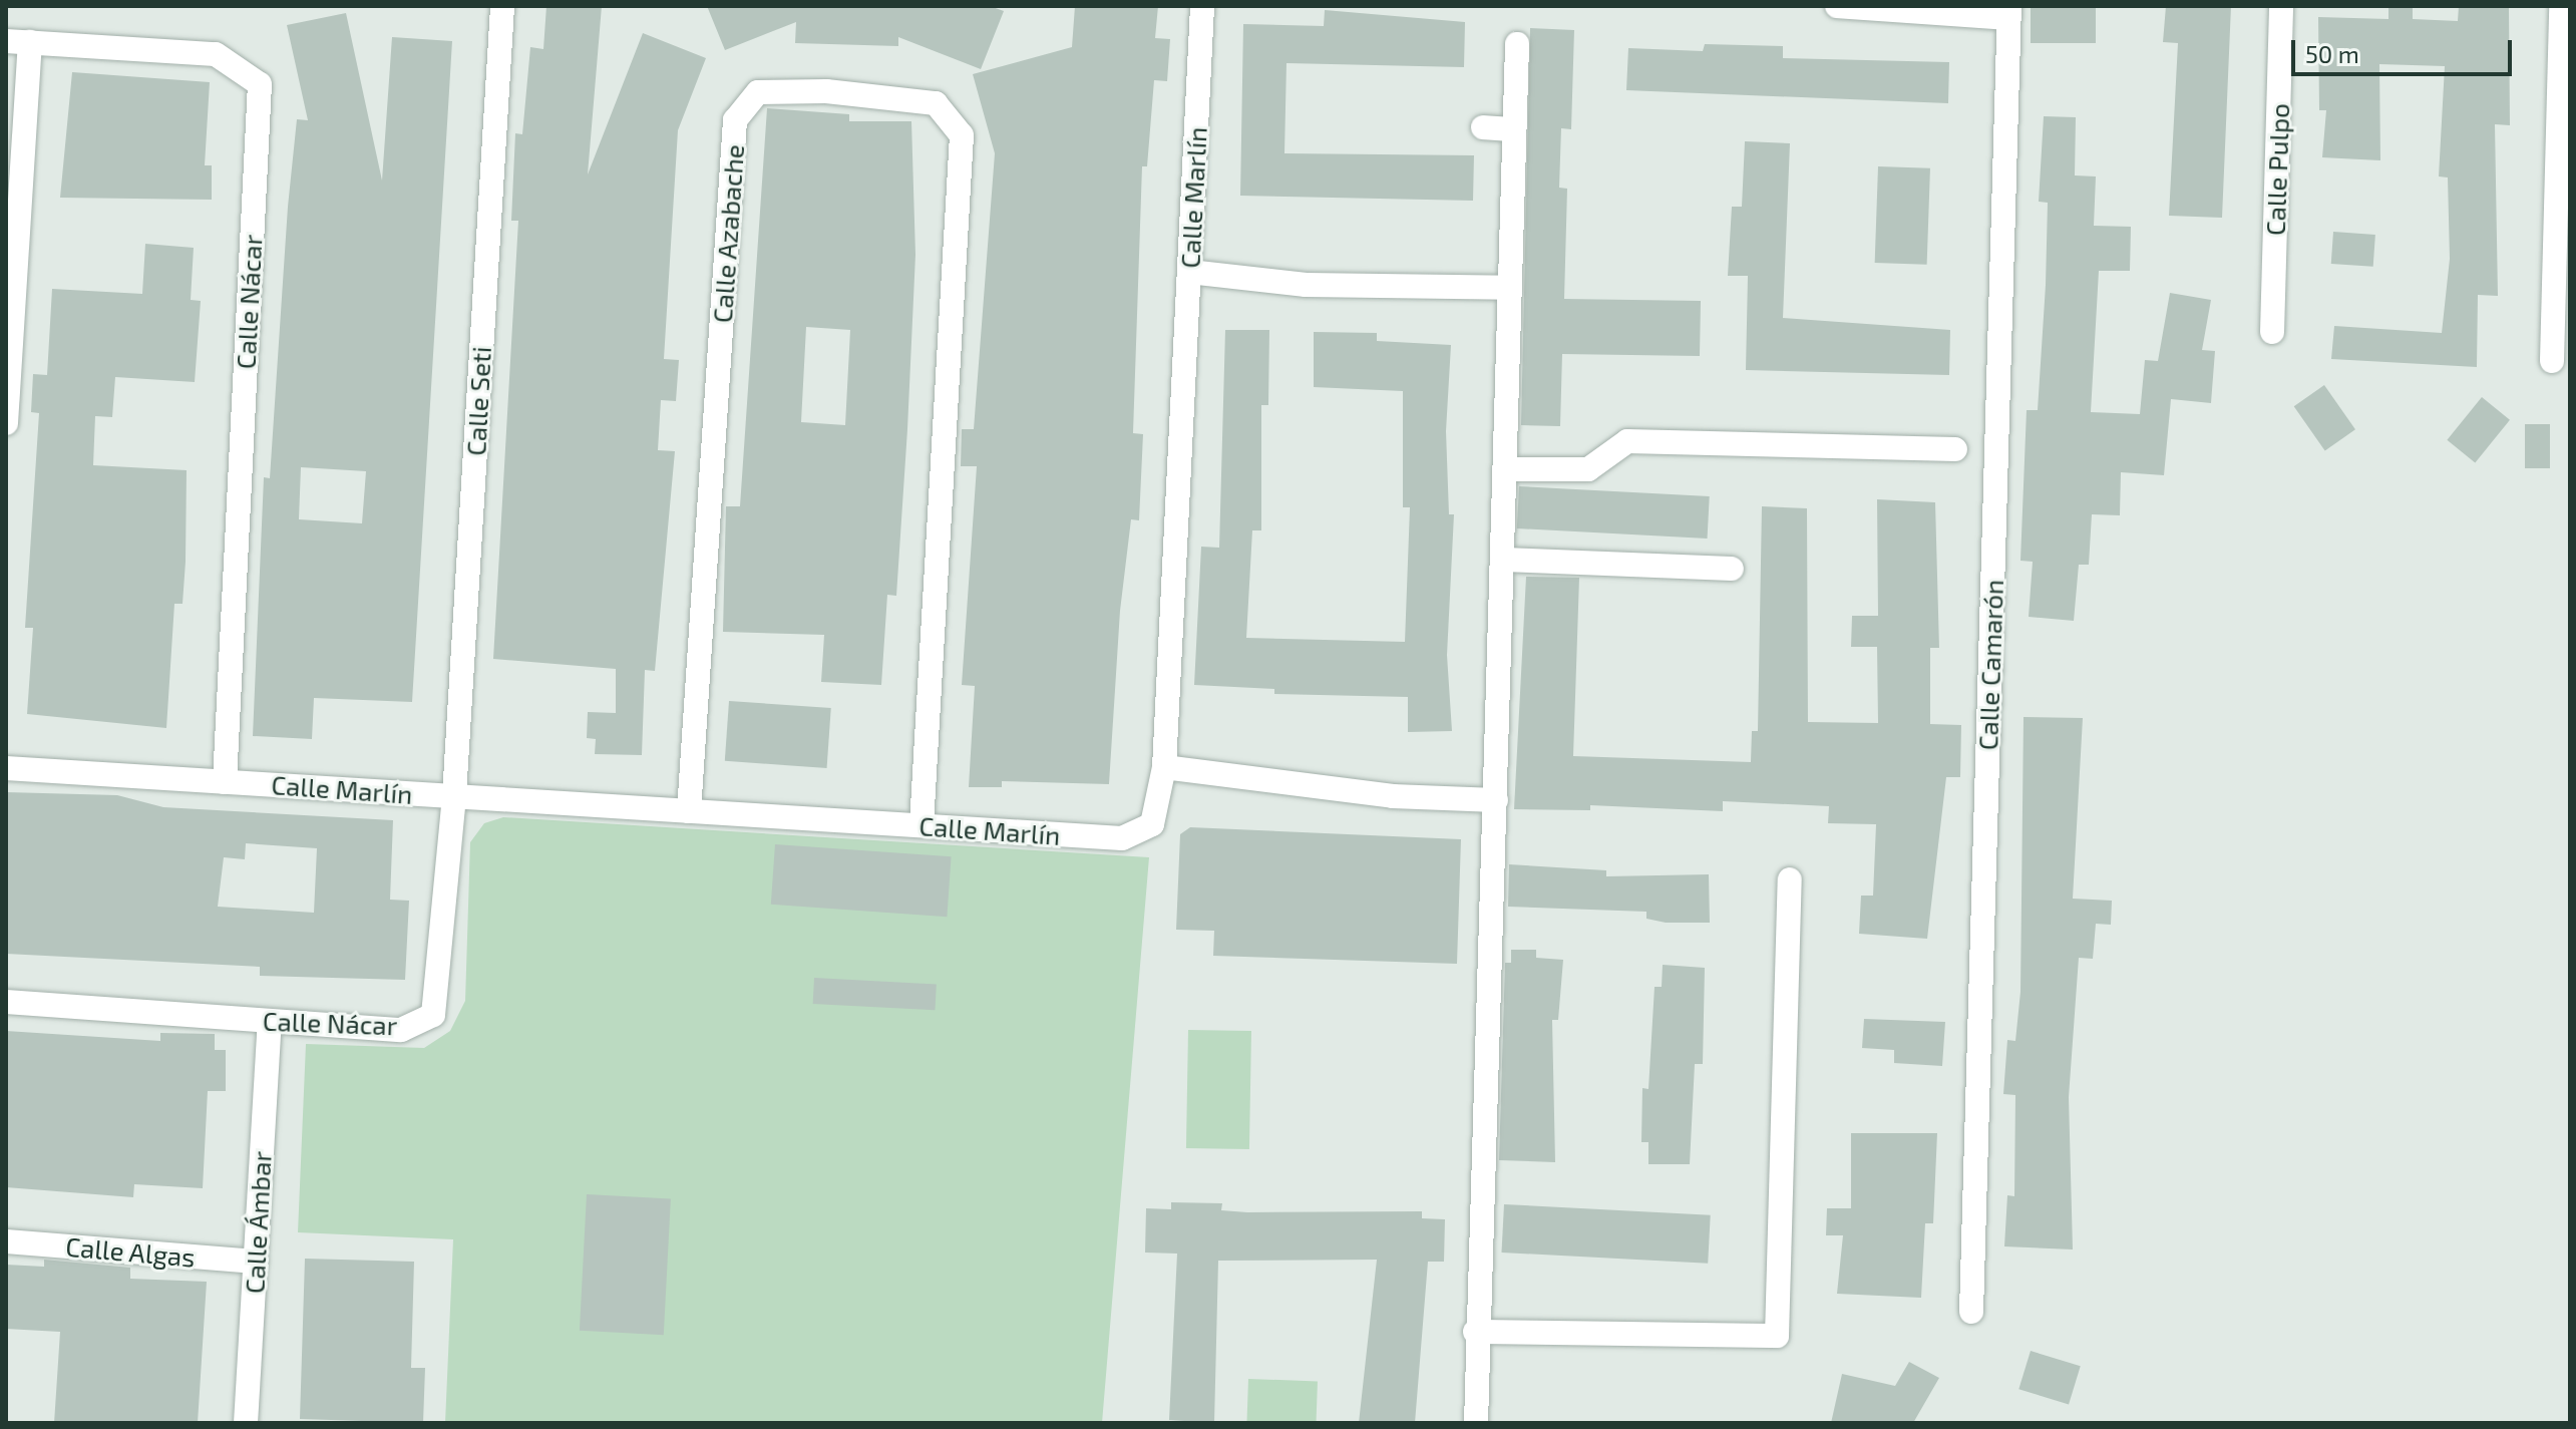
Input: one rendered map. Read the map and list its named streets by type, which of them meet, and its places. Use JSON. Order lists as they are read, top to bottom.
{
  "streets": {
    "street": [
      "Calle Pulpo",
      "Calle Marlín",
      "Calle Azabache",
      "Calle Nácar",
      "Calle Seti",
      "Calle Camarón",
      "Calle Ámbar",
      "Calle Algas"
    ]
  },
  "crossings": [
    ["Calle Marlín", "Calle Azabache"],
    ["Calle Marlín", "Calle Nácar"],
    ["Calle Marlín", "Calle Seti"],
    ["Calle Nácar", "Calle Seti"],
    ["Calle Nácar", "Calle Ámbar"],
    ["Calle Ámbar", "Calle Algas"]
  ],
  "scale_bar": "50 m"
}
